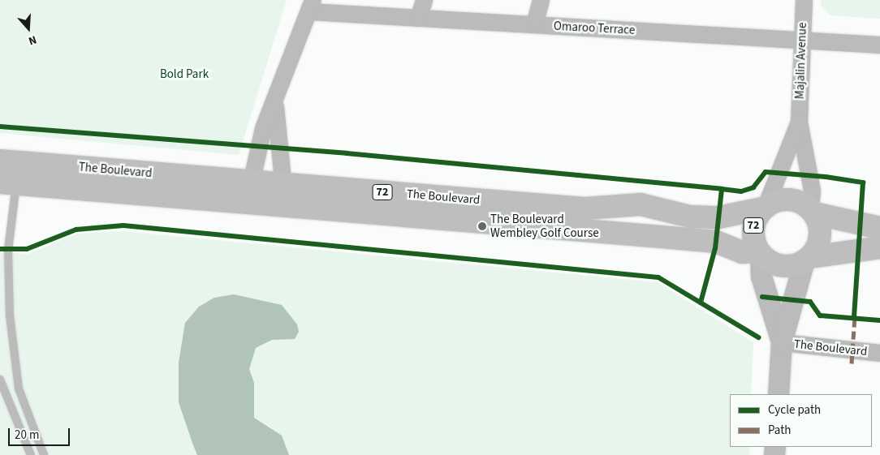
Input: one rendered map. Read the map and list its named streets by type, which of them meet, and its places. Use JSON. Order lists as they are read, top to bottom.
{
  "streets": {
    "main road": ["The Boulevard", "72"],
    "street": ["Omaroo Terrace", "Majalin Avenue"]
  },
  "crossings": [
    ["Omaroo Terrace", "Majalin Avenue"],
    ["Majalin Avenue", "The Boulevard"],
    ["Majalin Avenue", "72"],
    ["The Boulevard", "72"]
  ],
  "parks": ["Bold Park"],
  "places": ["The Boulevard Wembley Golf Course"],
  "legend": ["Cycle path", "Path"],
  "scale_bar": "20 m",
  "north": "bottom"
}
